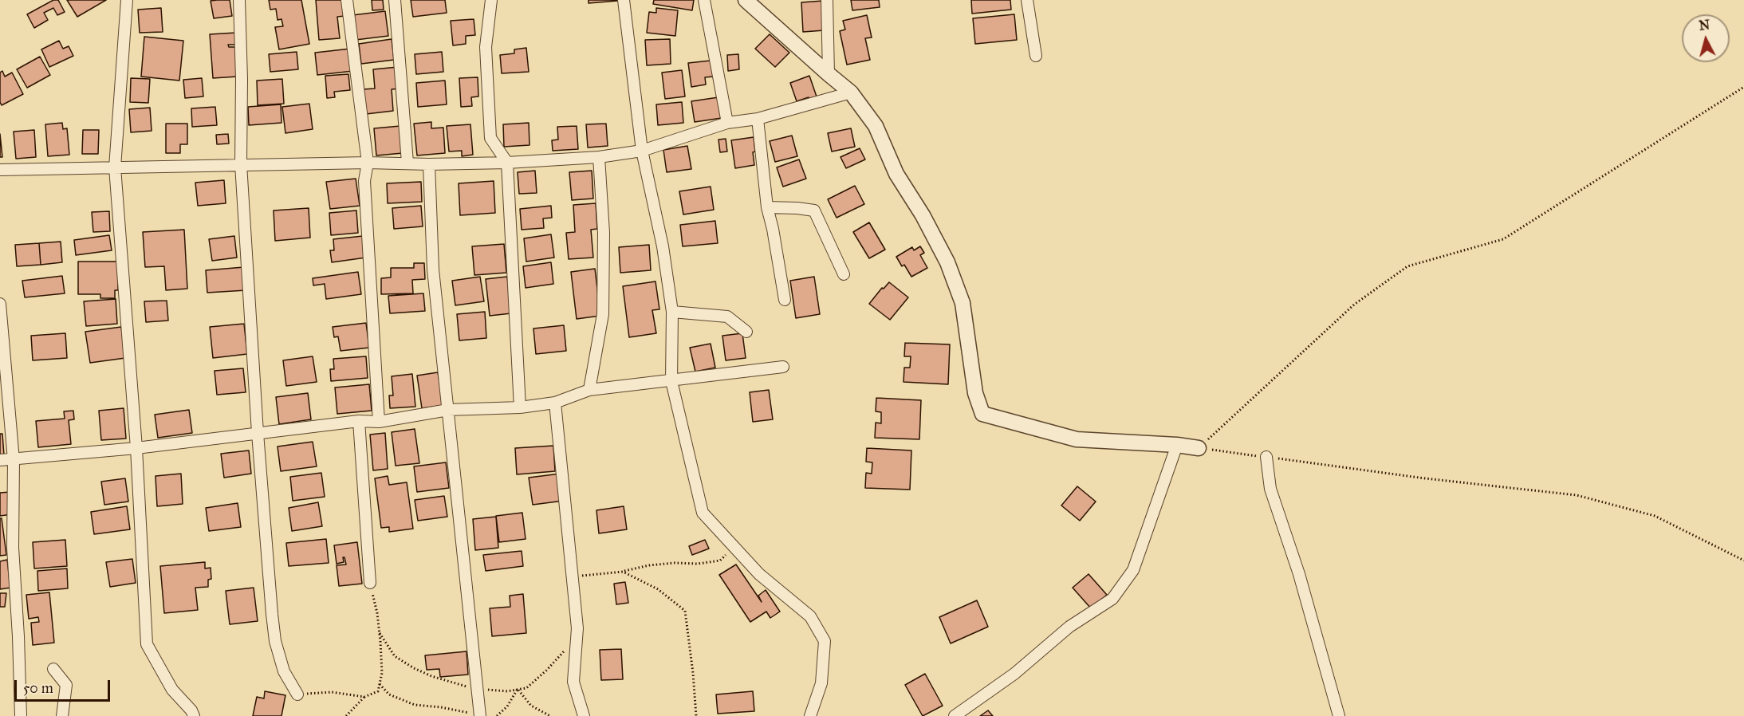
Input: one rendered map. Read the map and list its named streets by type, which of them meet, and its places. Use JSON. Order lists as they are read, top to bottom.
{
  "scale_bar": "50 m",
  "north": "top"
}
